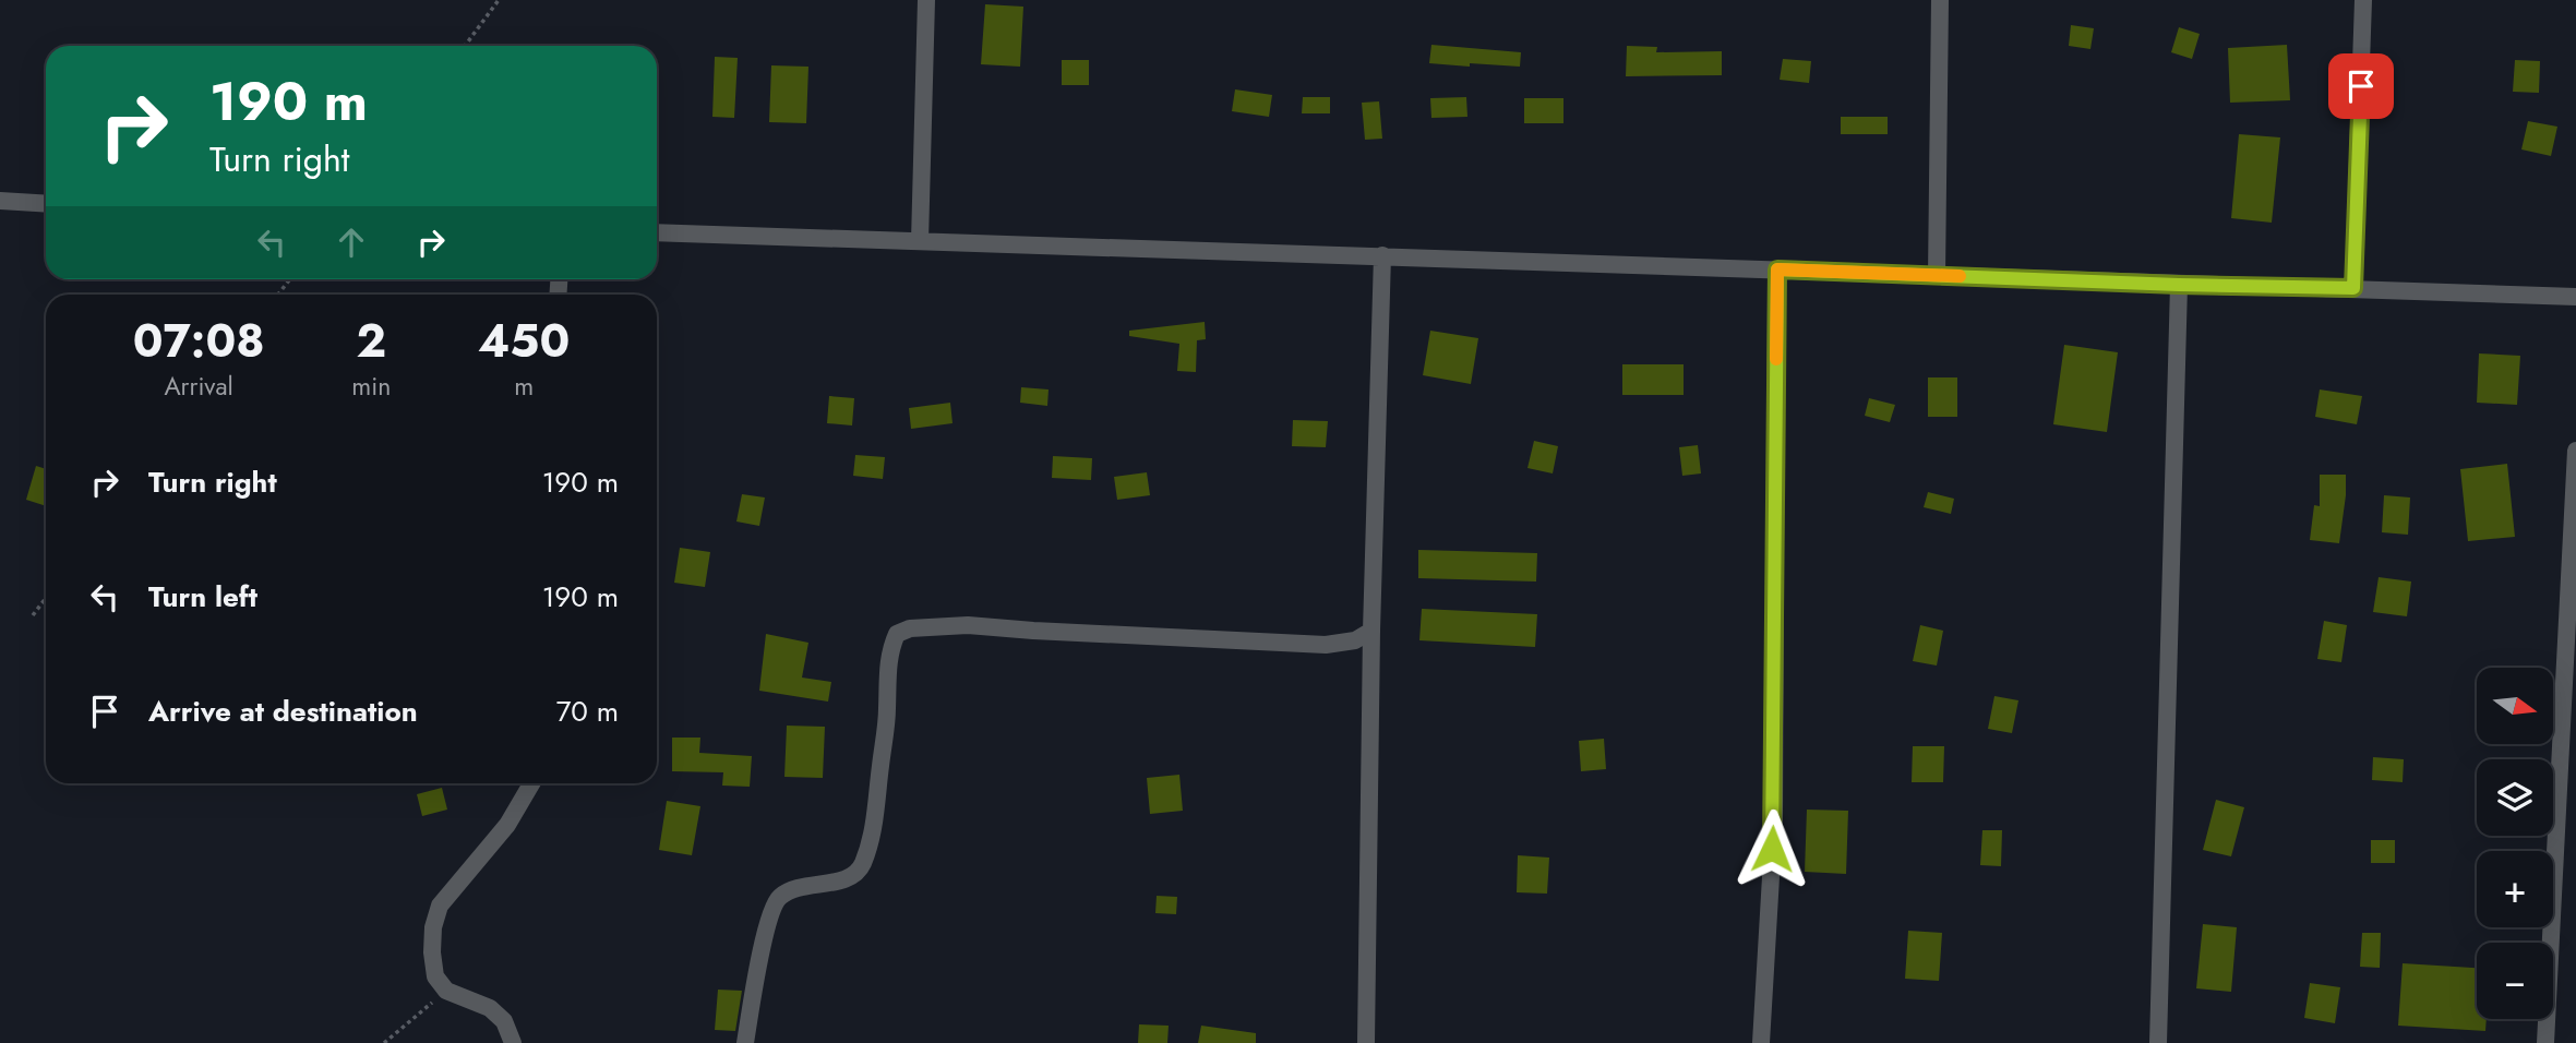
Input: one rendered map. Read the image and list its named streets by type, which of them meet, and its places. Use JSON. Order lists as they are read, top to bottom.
{
  "north": "right",
  "page": {
    "turn": ["190 m", "Turn right"],
    "eta": [
      "07:08",
      "Arrival",
      "2",
      "min",
      "450",
      "m"
    ],
    "list": [
      {
        "name": "Turn right",
        "value": "190 m"
      },
      {
        "name": "Turn left",
        "value": "190 m"
      },
      {
        "name": "Arrive at destination",
        "value": "70 m"
      }
    ],
    "map_buttons": ["+", "−"]
  }
}
